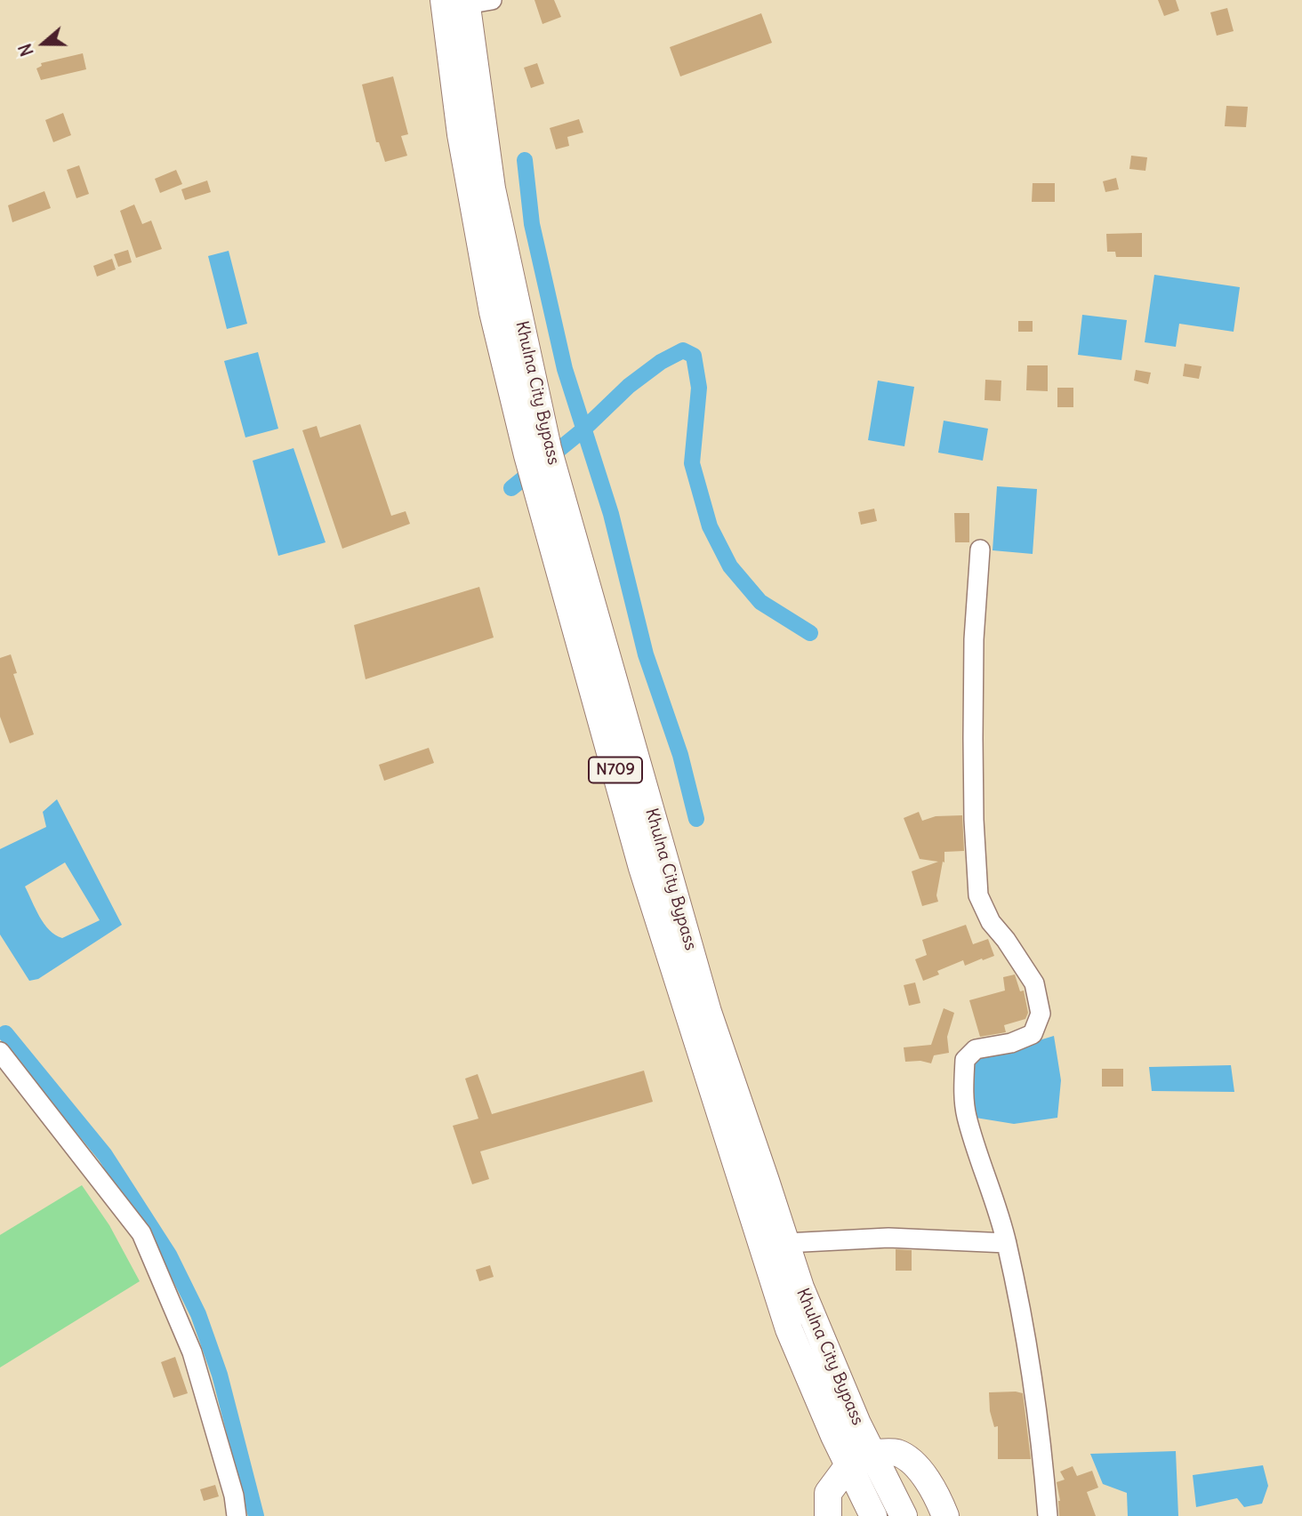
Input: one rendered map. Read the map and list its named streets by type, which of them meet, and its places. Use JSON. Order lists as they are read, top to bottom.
{
  "streets": {
    "highway": ["Khulna City Bypass", "N709"]
  },
  "north": "left"
}
